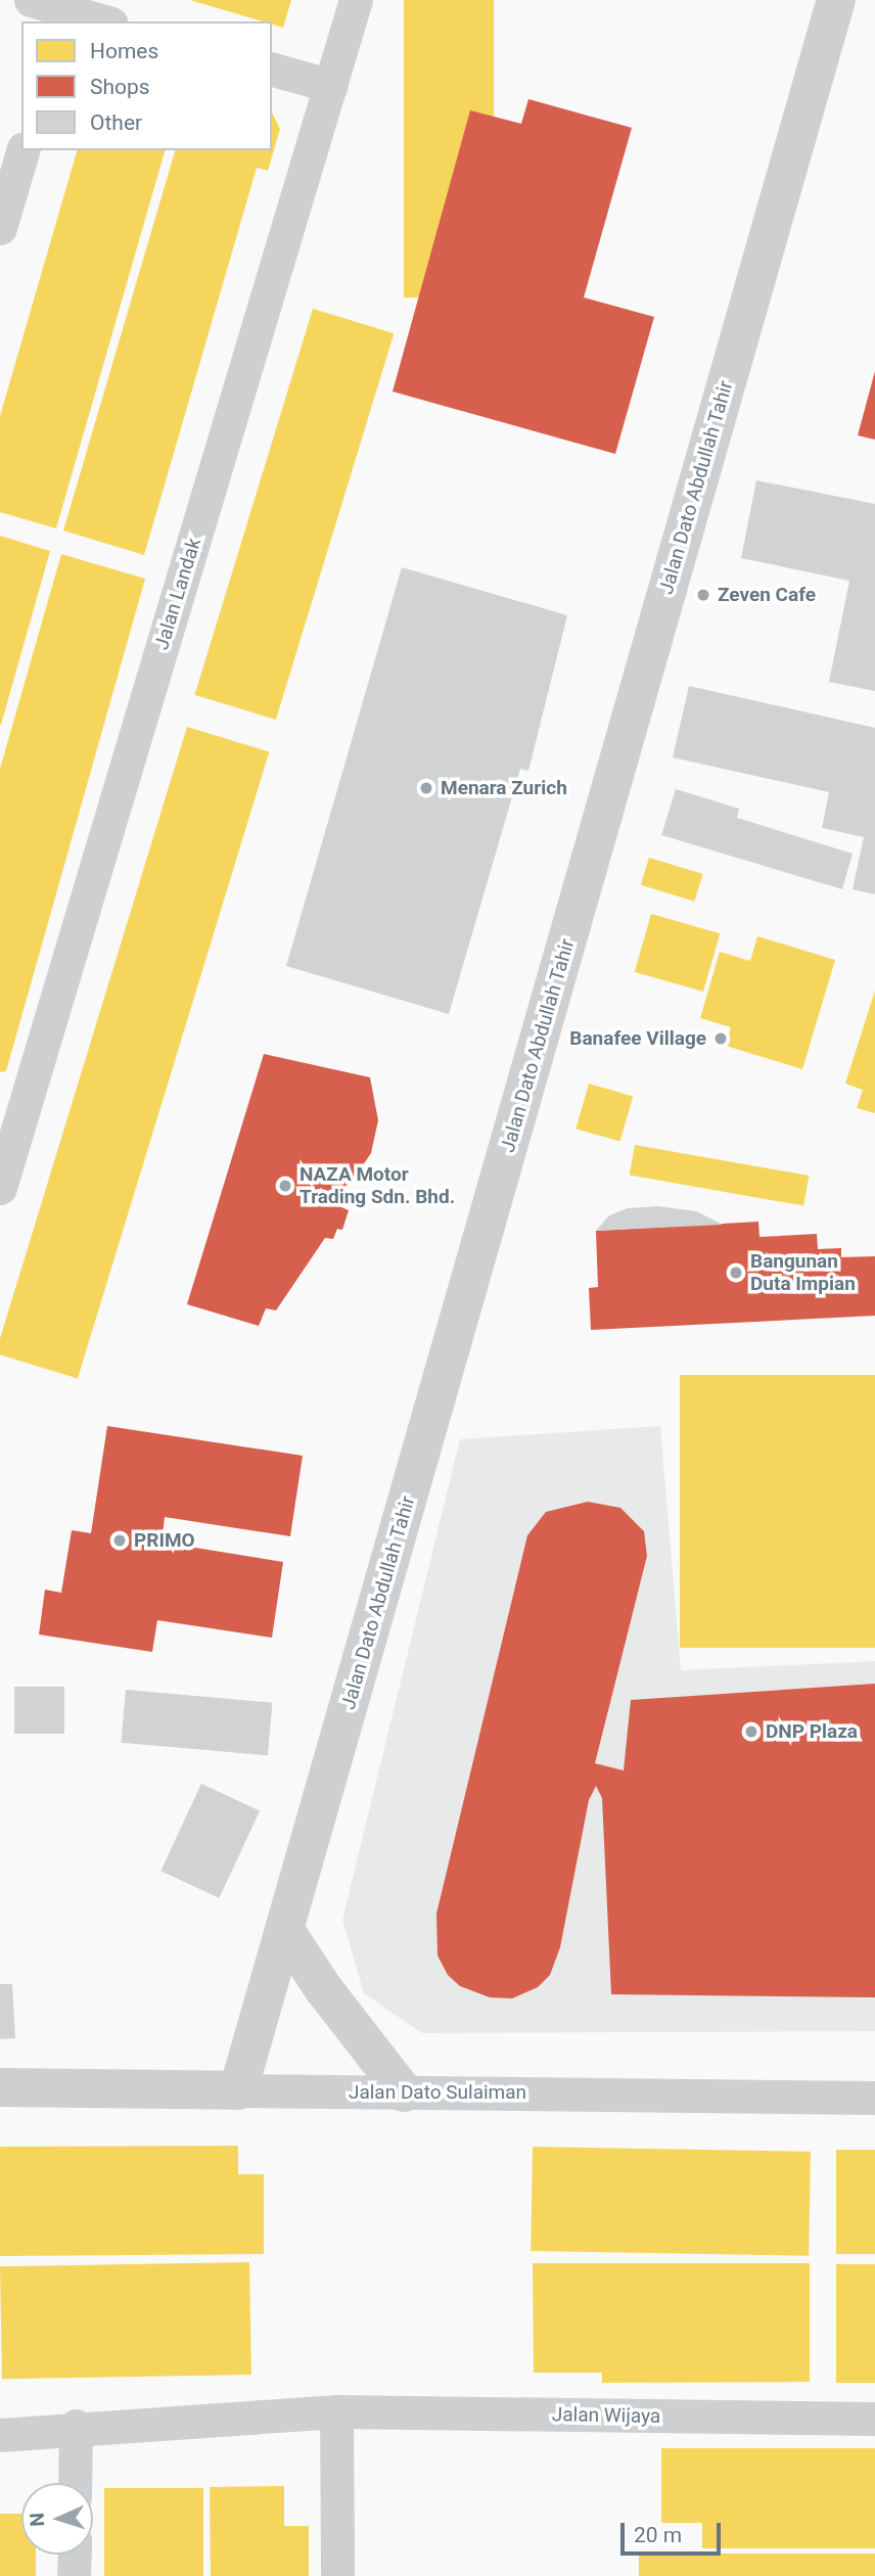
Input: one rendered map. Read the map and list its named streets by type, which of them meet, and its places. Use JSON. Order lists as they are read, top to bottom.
{
  "streets": {
    "street": [
      "Jalan Dato Abdullah Tahir",
      "Jalan Landak",
      "Jalan Dato Sulaiman",
      "Jalan Wijaya"
    ]
  },
  "crossings": [
    ["Jalan Dato Abdullah Tahir", "Jalan Dato Sulaiman"]
  ],
  "places": [
    "Zeven Cafe",
    "Menara Zurich",
    "Banafee Village",
    "NAZA Motor Trading Sdn. Bhd.",
    "Bangunan Duta Impian",
    "PRIMO",
    "DNP Plaza"
  ],
  "legend": ["Homes", "Shops", "Other"],
  "scale_bar": "20 m",
  "north": "left"
}
